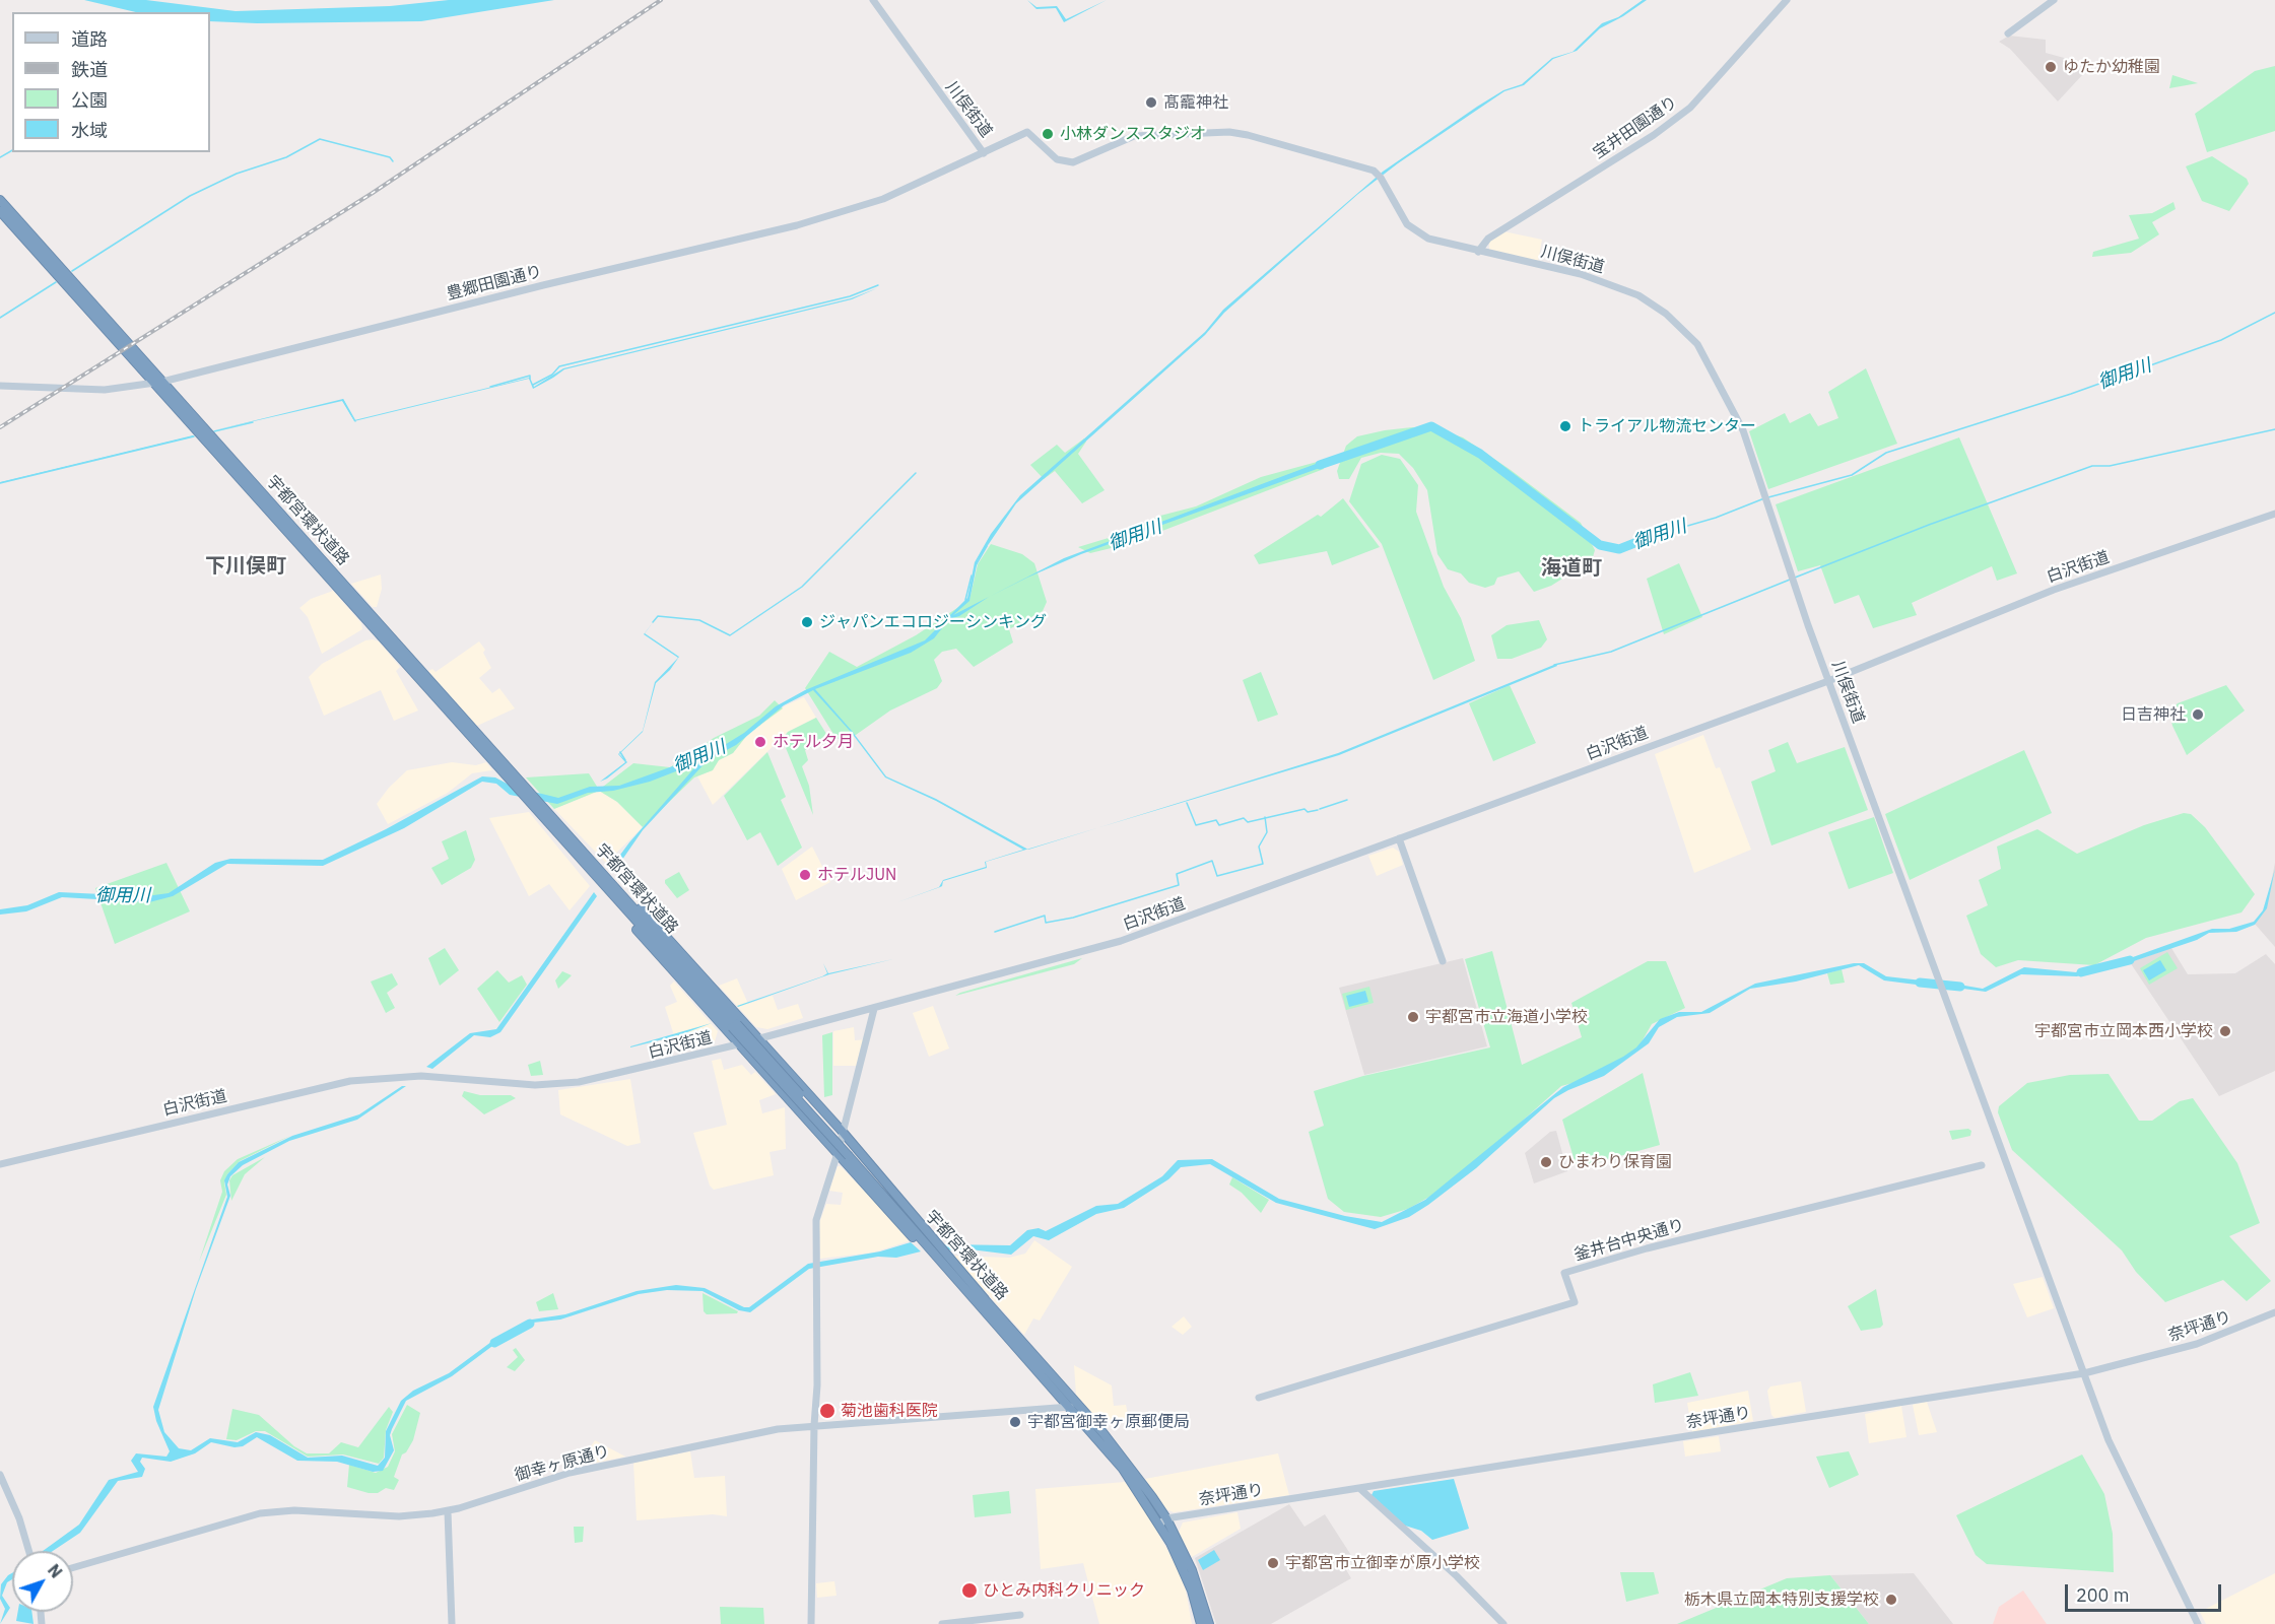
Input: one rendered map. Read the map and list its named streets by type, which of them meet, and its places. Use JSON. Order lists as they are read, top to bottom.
{
  "streets": {
    "highway": ["宇都宮環状道路"],
    "street": [
      "川俣街道",
      "宝井田園通り",
      "豊郷田園通り",
      "白沢街道",
      "釜井台中央通り",
      "奈坪通り",
      "御幸ヶ原通り"
    ]
  },
  "crossings": [
    ["川俣街道", "宝井田園通り"],
    ["川俣街道", "豊郷田園通り"],
    ["川俣街道", "白沢街道"],
    ["川俣街道", "奈坪通り"],
    ["豊郷田園通り", "宇都宮環状道路"],
    ["宇都宮環状道路", "奈坪通り"],
    ["宇都宮環状道路", "御幸ヶ原通り"]
  ],
  "districts": ["下川俣町", "海道町"],
  "water": ["御用川"],
  "places": [
    "ゆたか幼稚園",
    "髙靇神社",
    "小林ダンススタジオ",
    "トライアル物流センター",
    "ジャパンエコロジーシンキング",
    "日吉神社",
    "ホテル夕月",
    "ホテルJUN",
    "宇都宮市立海道小学校",
    "宇都宮市立岡本西小学校",
    "ひまわり保育園",
    "菊池歯科医院",
    "宇都宮御幸ヶ原郵便局",
    "宇都宮市立御幸が原小学校",
    "ひとみ内科クリニック",
    "栃木県立岡本特別支援学校"
  ],
  "legend": [
    "道路",
    "鉄道",
    "公園",
    "水域"
  ],
  "scale_bar": "200 m",
  "north": "top right"
}
